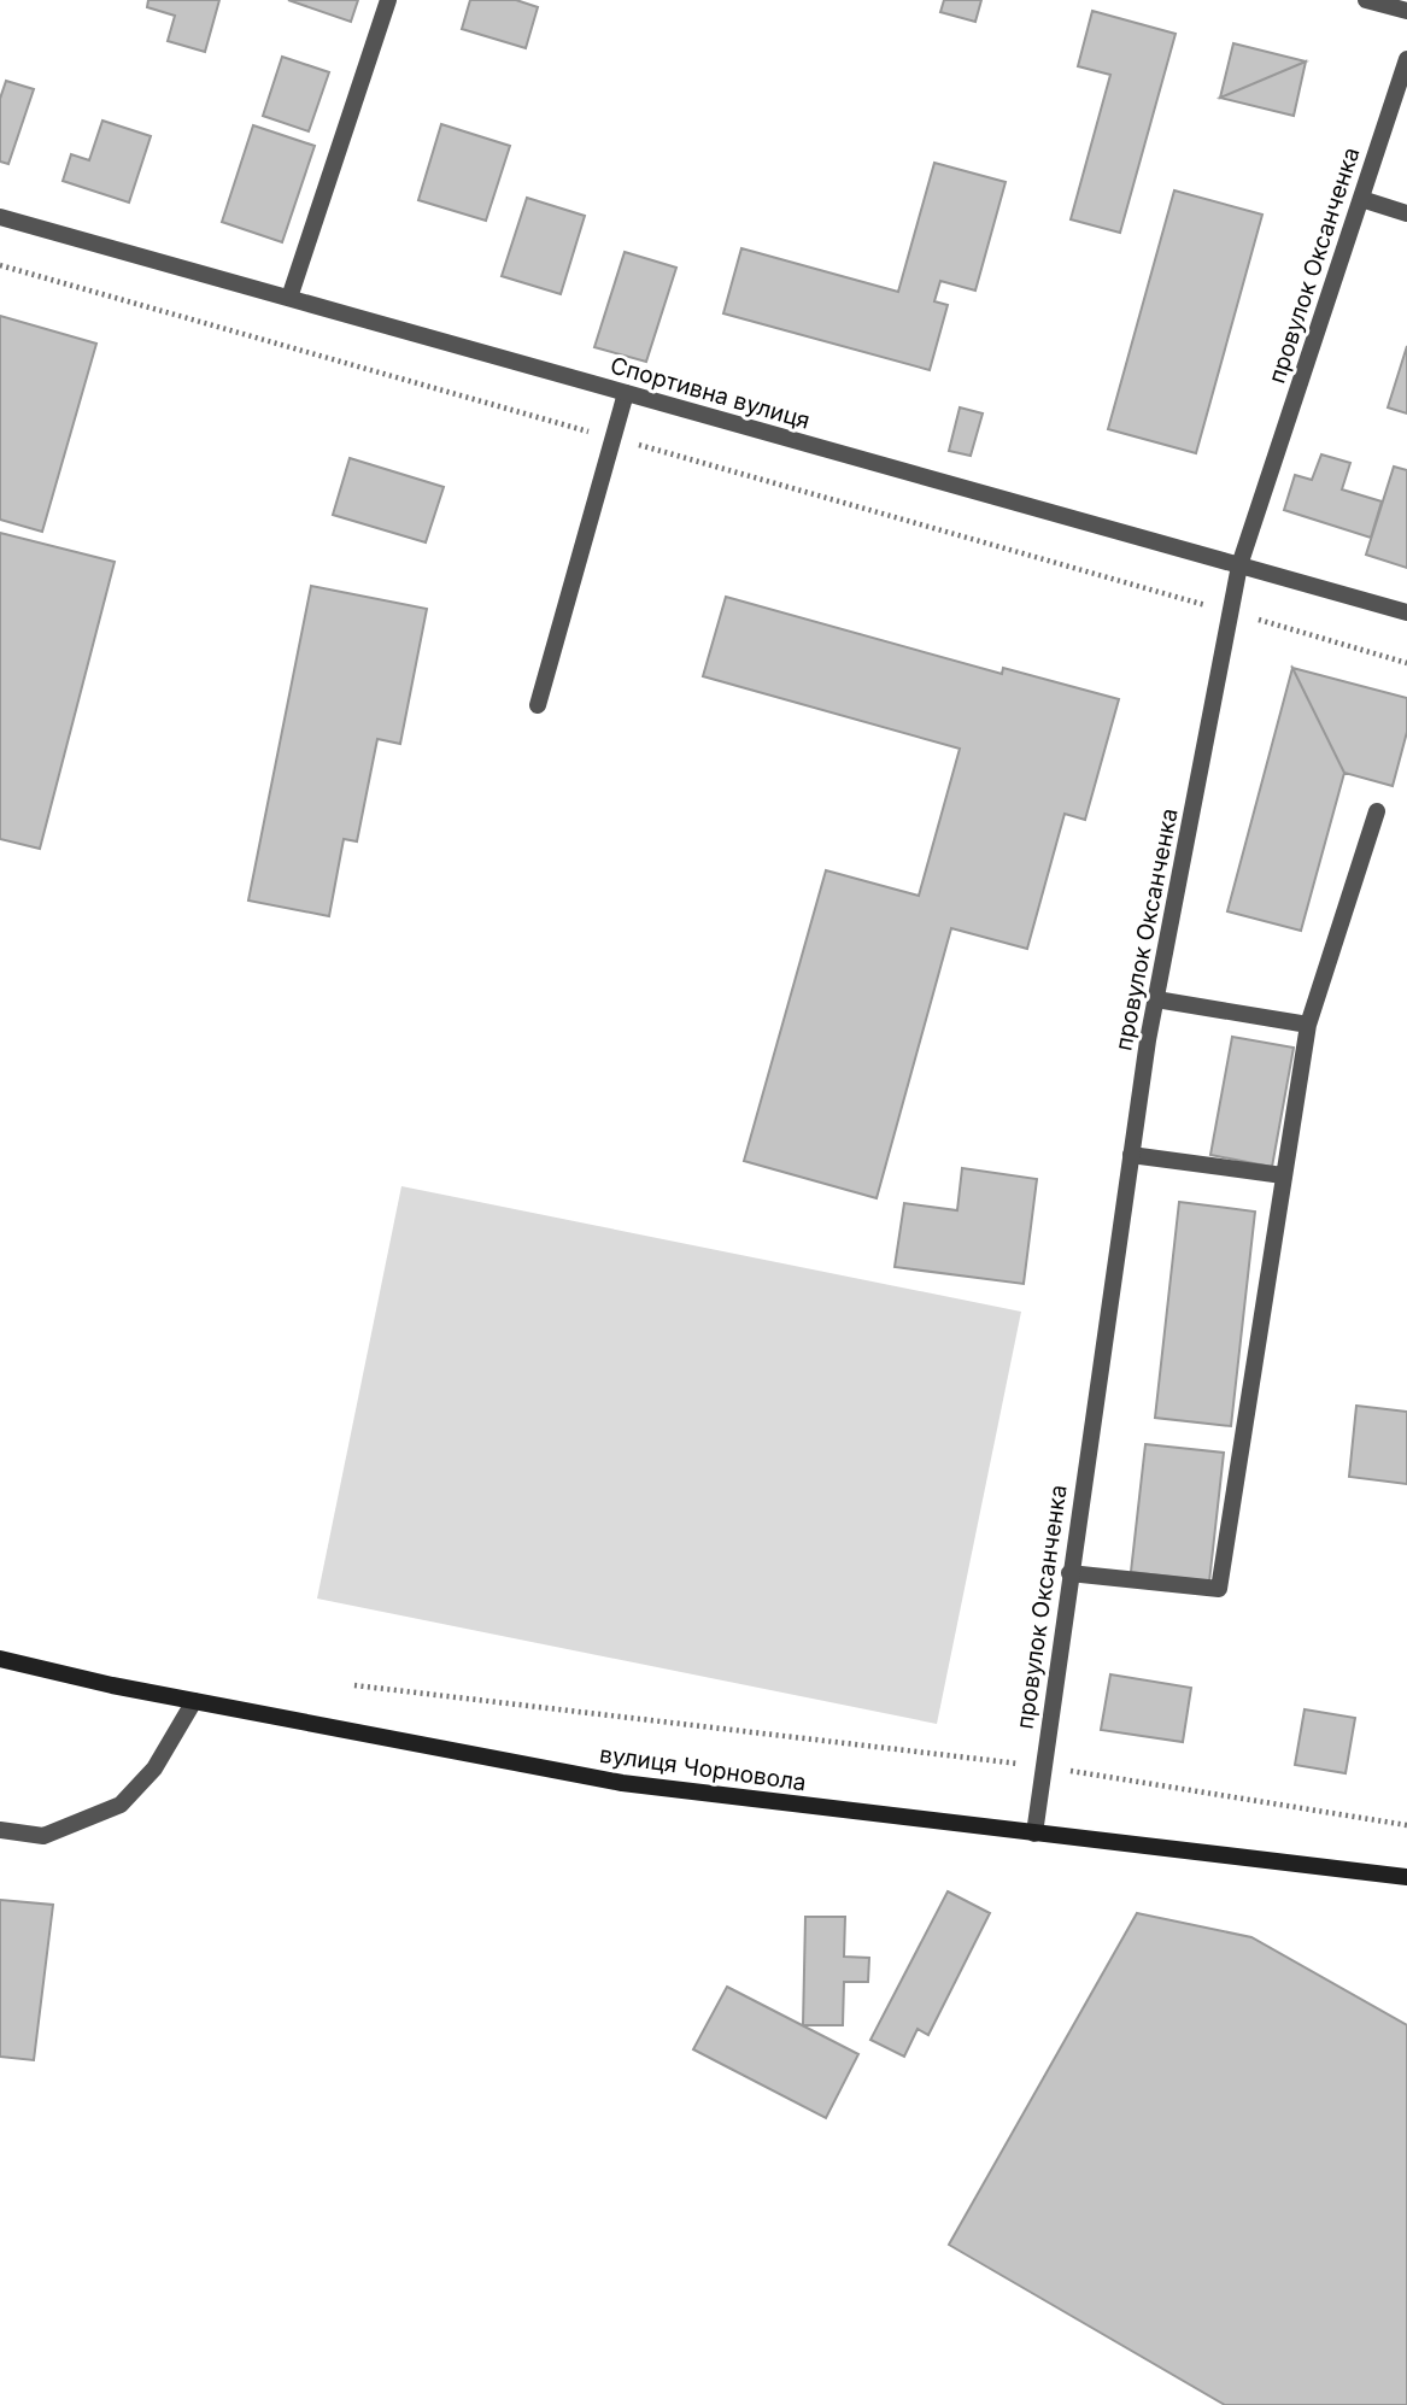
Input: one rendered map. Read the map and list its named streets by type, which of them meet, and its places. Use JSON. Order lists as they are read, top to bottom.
{
  "streets": {
    "street": ["провулок Оксанченка", "Спортивна вулиця", "вулиця Чорновола"]
  },
  "crossings": [
    ["провулок Оксанченка", "Спортивна вулиця"],
    ["провулок Оксанченка", "вулиця Чорновола"]
  ]
}
